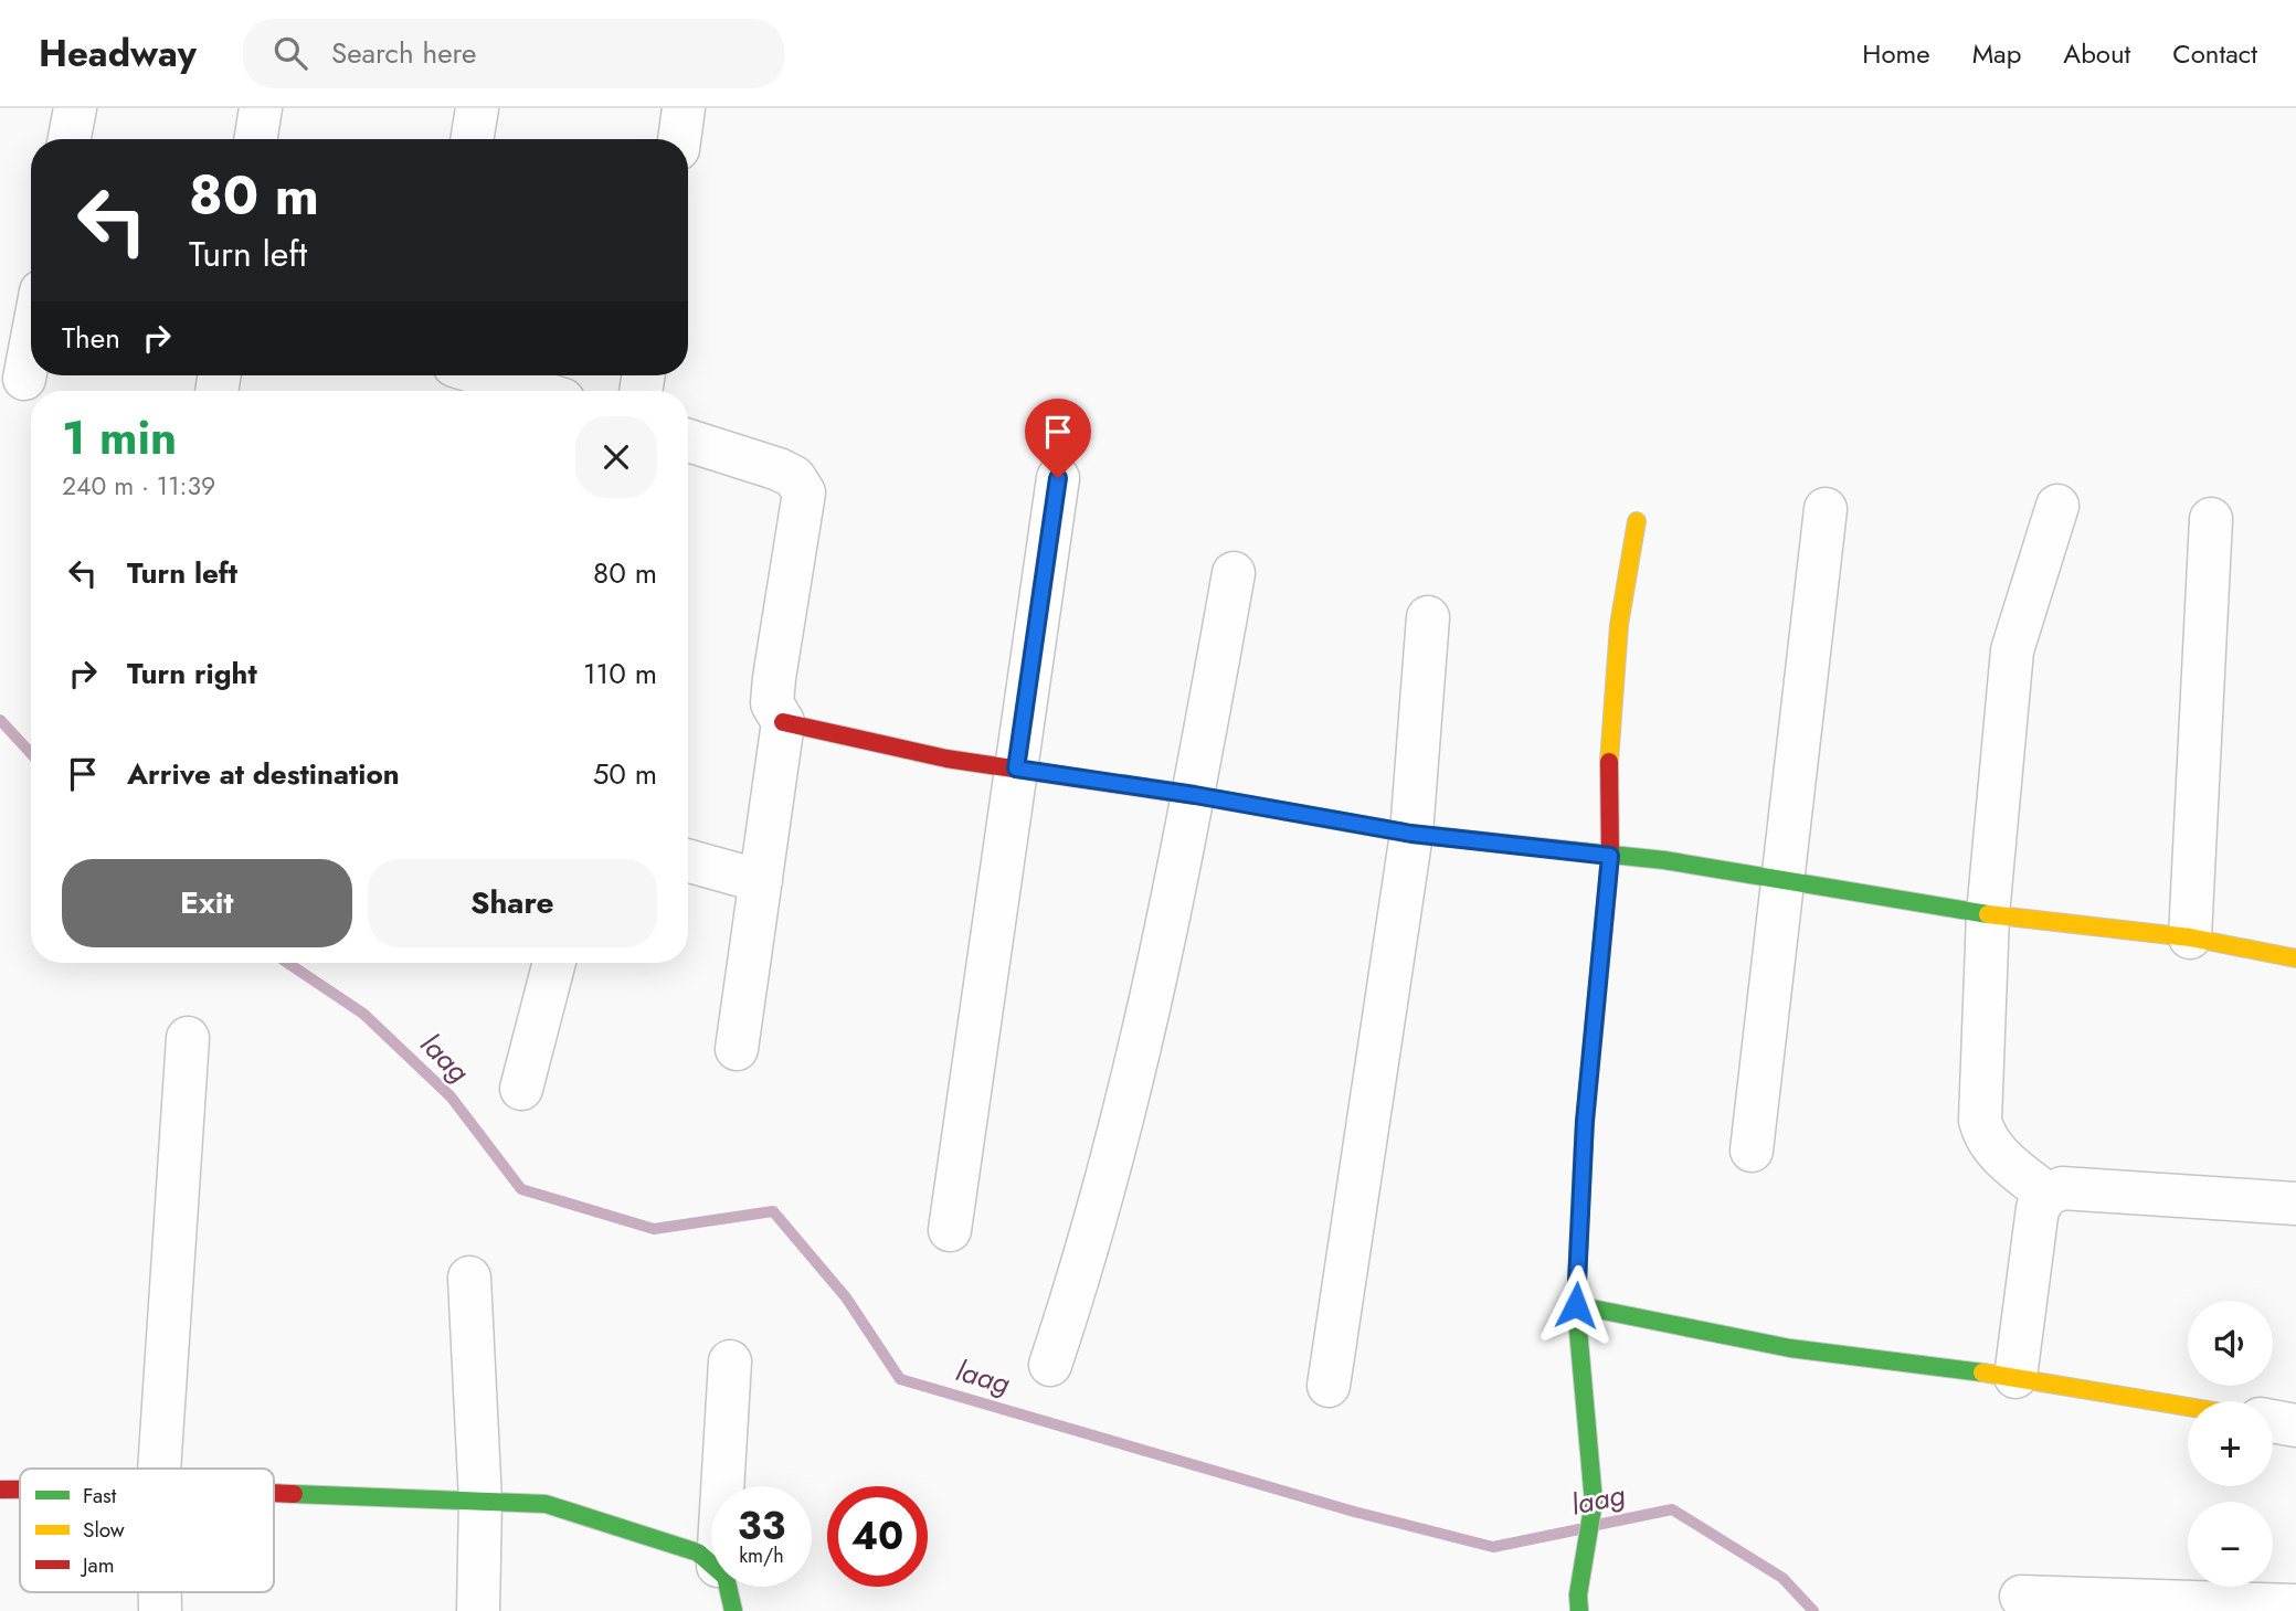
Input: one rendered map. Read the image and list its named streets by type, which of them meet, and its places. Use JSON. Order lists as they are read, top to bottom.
{
  "water": ["laag"],
  "legend": ["Fast", "Slow", "Jam"],
  "page": {
    "header": "Headway",
    "search": "Search here",
    "nav": [
      "Home",
      "Map",
      "About",
      "Contact"
    ],
    "turn": ["80 m", "Turn left"],
    "then": "Then",
    "heading": ["1 min", "240 m · 11:39"],
    "list": [
      {
        "name": "Turn left",
        "value": "80 m"
      },
      {
        "name": "Turn right",
        "value": "110 m"
      },
      {
        "name": "Arrive at destination",
        "value": "50 m"
      }
    ],
    "buttons": ["Exit", "Share"],
    "map_buttons": ["+", "−"],
    "speed": "33 km/h",
    "limit": "40"
  }
}
